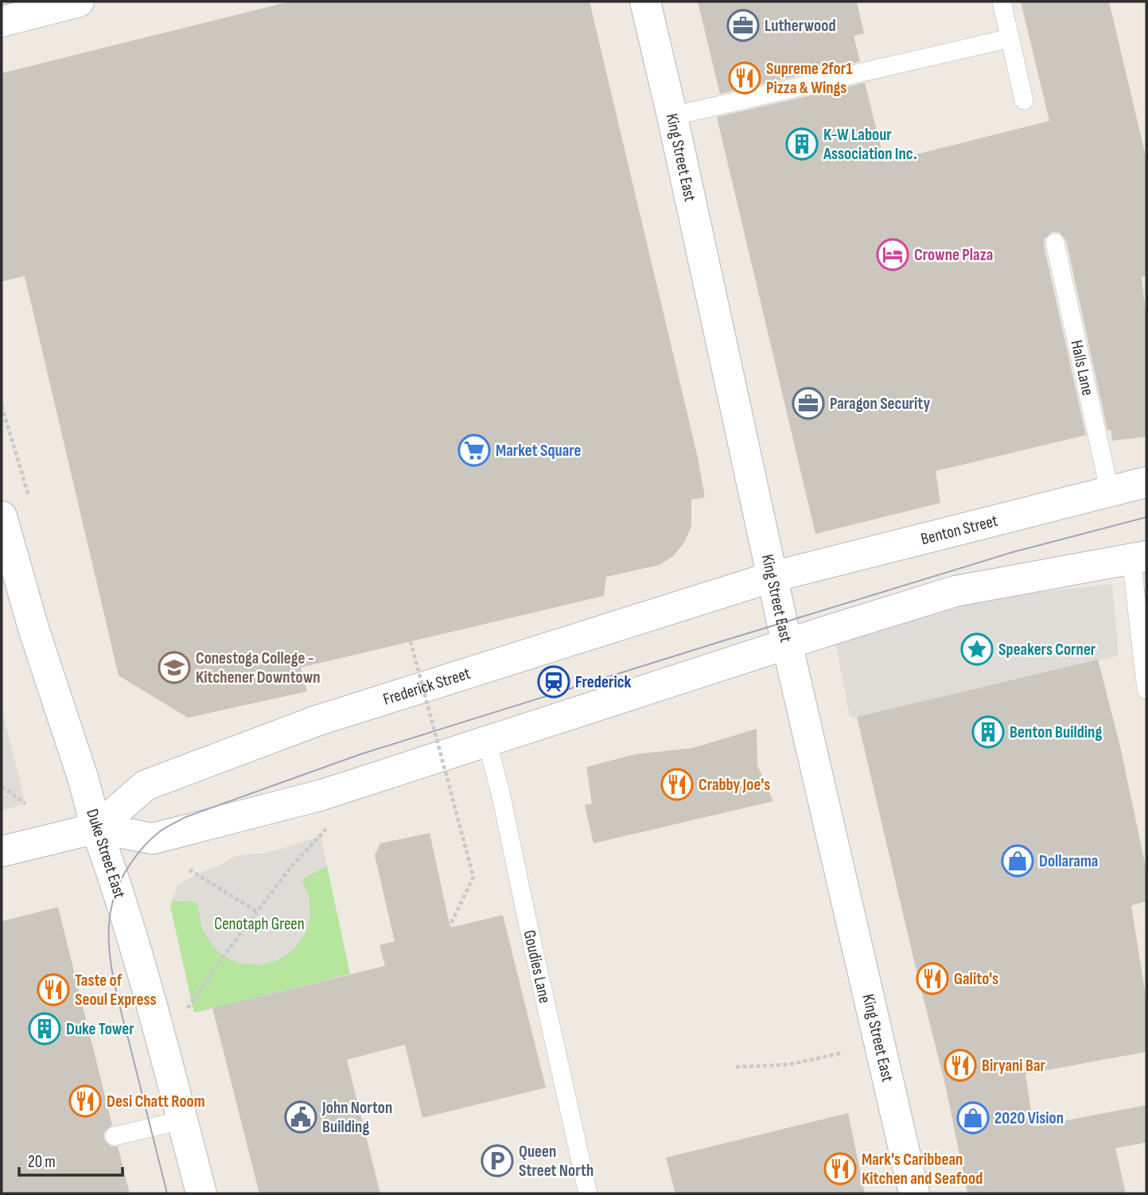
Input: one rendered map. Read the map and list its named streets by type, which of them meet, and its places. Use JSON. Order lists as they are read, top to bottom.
{
  "streets": {
    "main road": [
      "King Street East",
      "Benton Street",
      "Frederick Street",
      "Duke Street East"
    ],
    "lane": ["Halls Lane", "Goudies Lane"]
  },
  "crossings": [
    ["King Street East", "Benton Street"],
    ["King Street East", "Frederick Street"],
    ["Halls Lane", "Benton Street"],
    ["Benton Street", "Frederick Street"],
    ["Frederick Street", "Duke Street East"],
    ["Frederick Street", "Goudies Lane"]
  ],
  "parks": ["Cenotaph Green"],
  "places": {
    "office": ["Lutherwood", "Paragon Security"],
    "restaurant": [
      "Supreme 2for1 Pizza & Wings",
      "Crabby Joe's",
      "Galito's",
      "Taste of Seoul Express",
      "Biryani Bar",
      "Desi Chatt Room",
      "Mark's Caribbean Kitchen and Seafood"
    ],
    "building": ["K-W Labour Association Inc.", "Benton Building", "Duke Tower"],
    "hotel": ["Crowne Plaza"],
    "supermarket": ["Market Square"],
    "place": ["Speakers Corner"],
    "school or university": ["Conestoga College - Kitchener Downtown"],
    "station": ["Frederick"],
    "shop": ["Dollarama", "2020 Vision"],
    "public building": ["John Norton Building"],
    "parking": ["Queen Street North"]
  },
  "scale_bar": "20 m"
}
